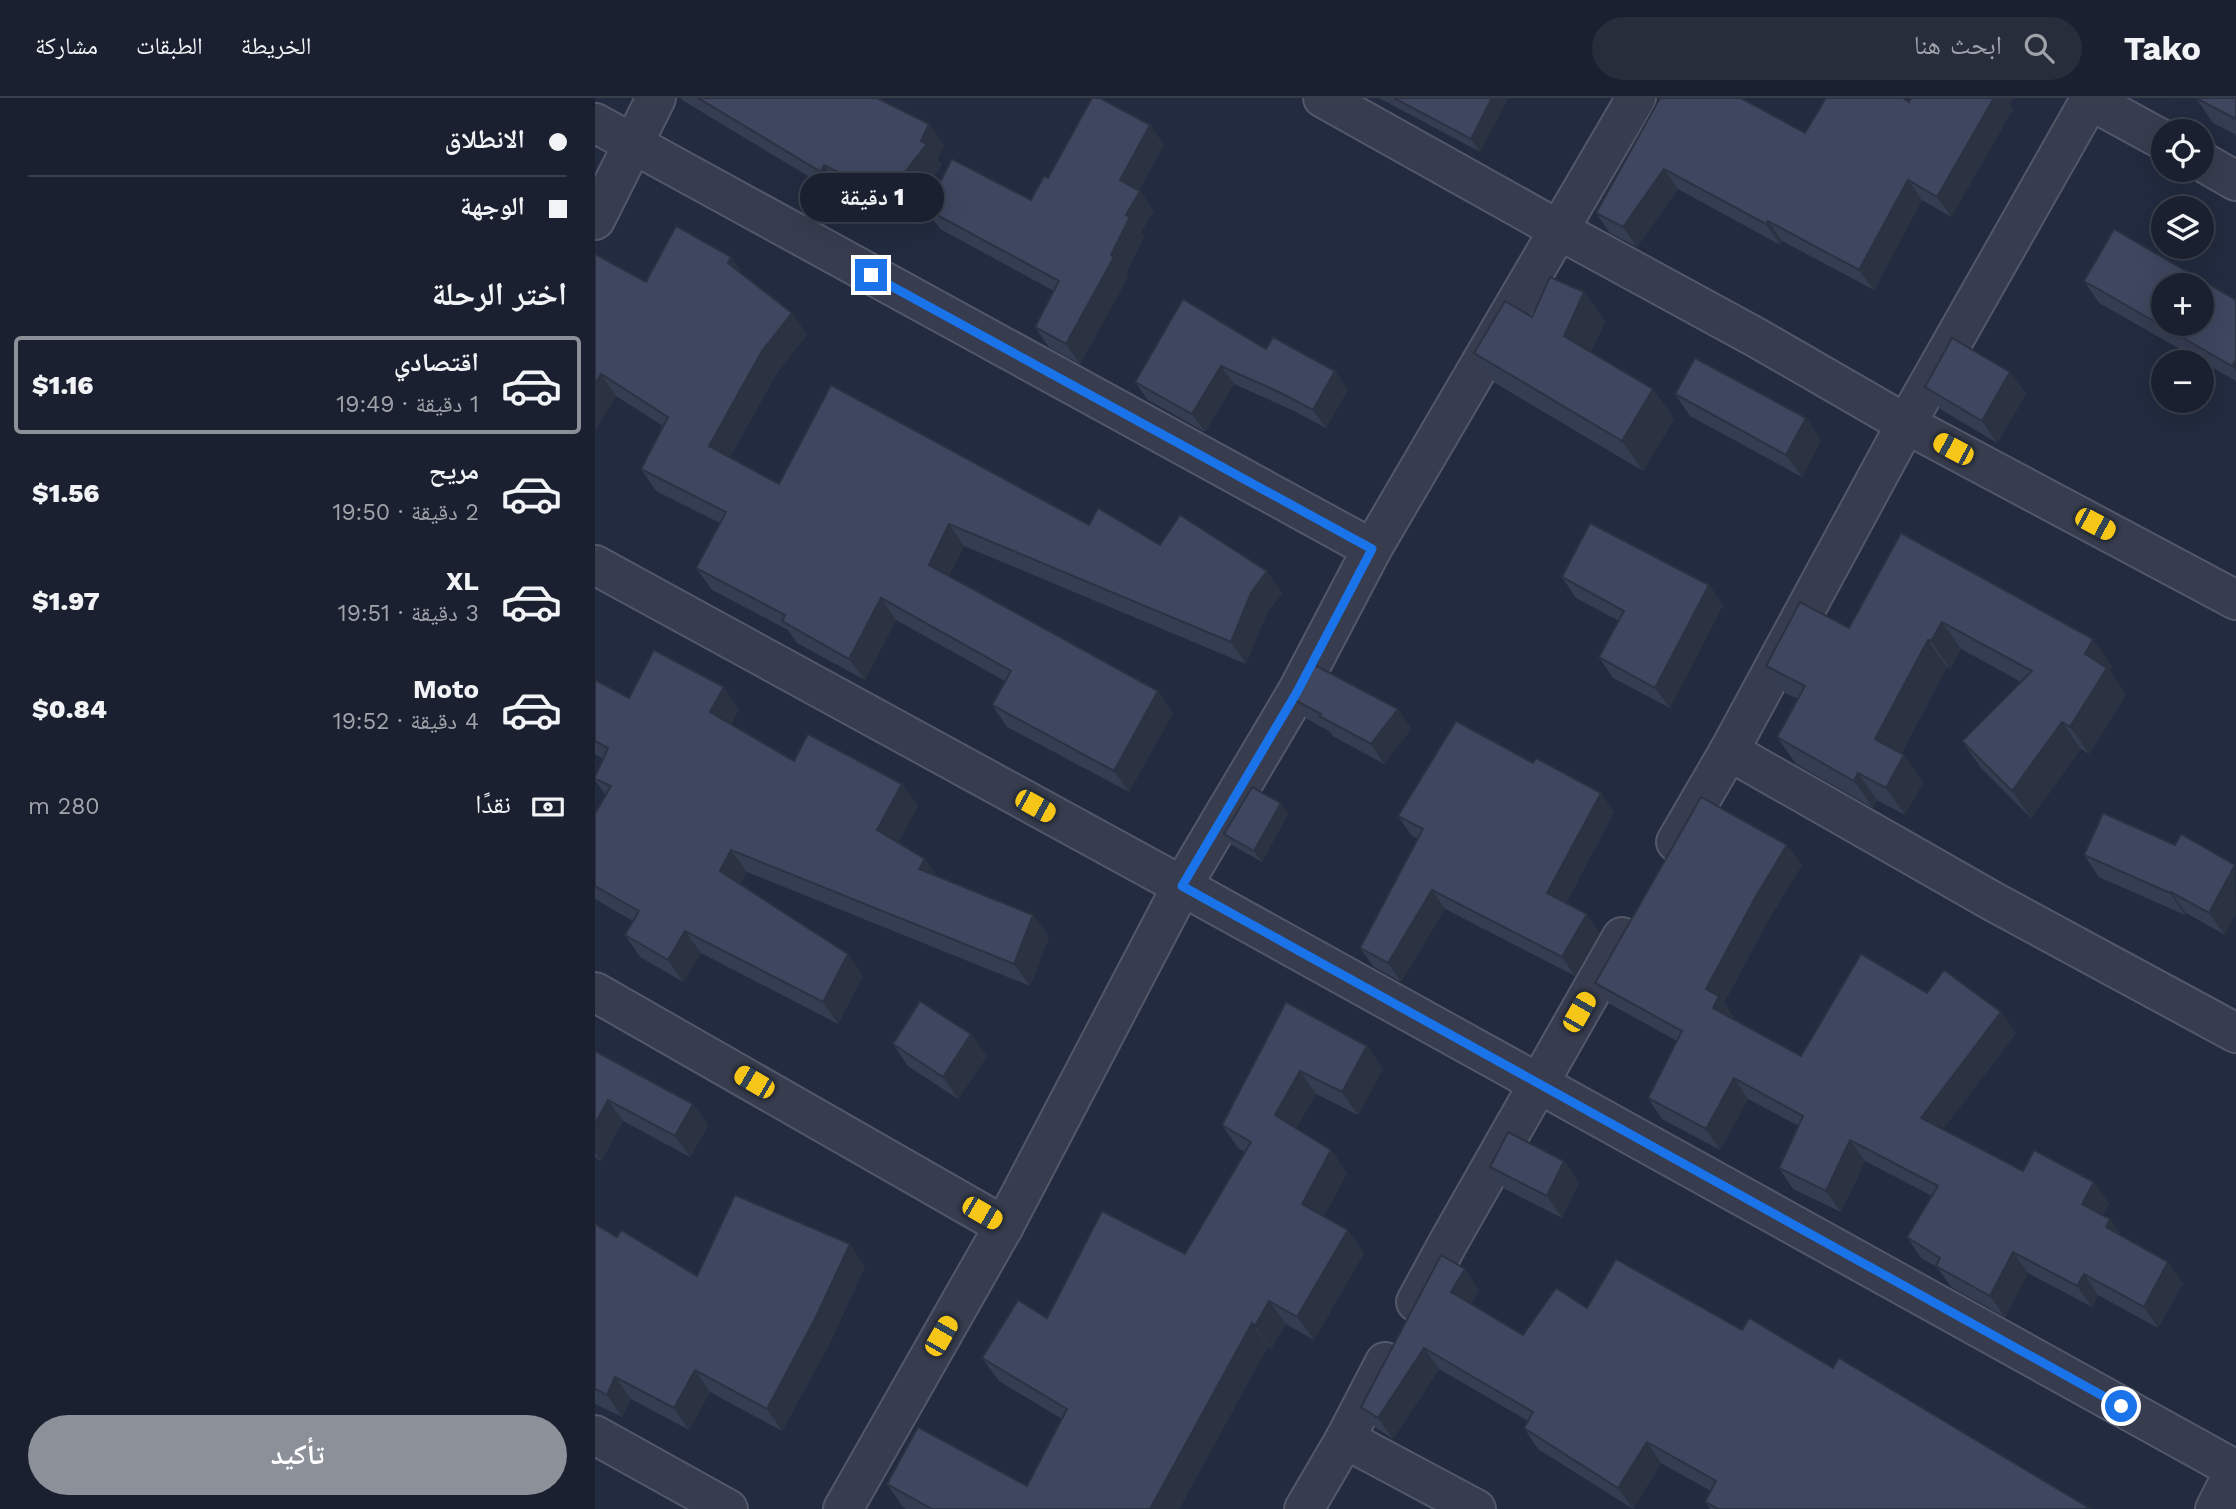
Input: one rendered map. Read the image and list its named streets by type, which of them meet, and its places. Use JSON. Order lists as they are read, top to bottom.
{
  "page": {
    "header": "Tako",
    "search": "ابحث هنا",
    "nav": ["الخريطة", "الطبقات", "مشاركة"],
    "banner": ["الانطلاق", "الوجهة"],
    "map_buttons": ["+", "−"],
    "bubble": "1 دقيقة",
    "heading": "اختر الرحلة",
    "list": [
      {
        "name": "اقتصادي",
        "note": "1 دقيقة · 19:49",
        "value": "$1.16"
      },
      {
        "name": "مريح",
        "note": "2 دقيقة · 19:50",
        "value": "$1.56"
      },
      {
        "name": "XL",
        "note": "3 دقيقة · 19:51",
        "value": "$1.97"
      },
      {
        "name": "Moto",
        "note": "4 دقيقة · 19:52",
        "value": "$0.84"
      }
    ],
    "pay": ["نقدًا", "280 m"],
    "buttons": "تأكيد"
  }
}
